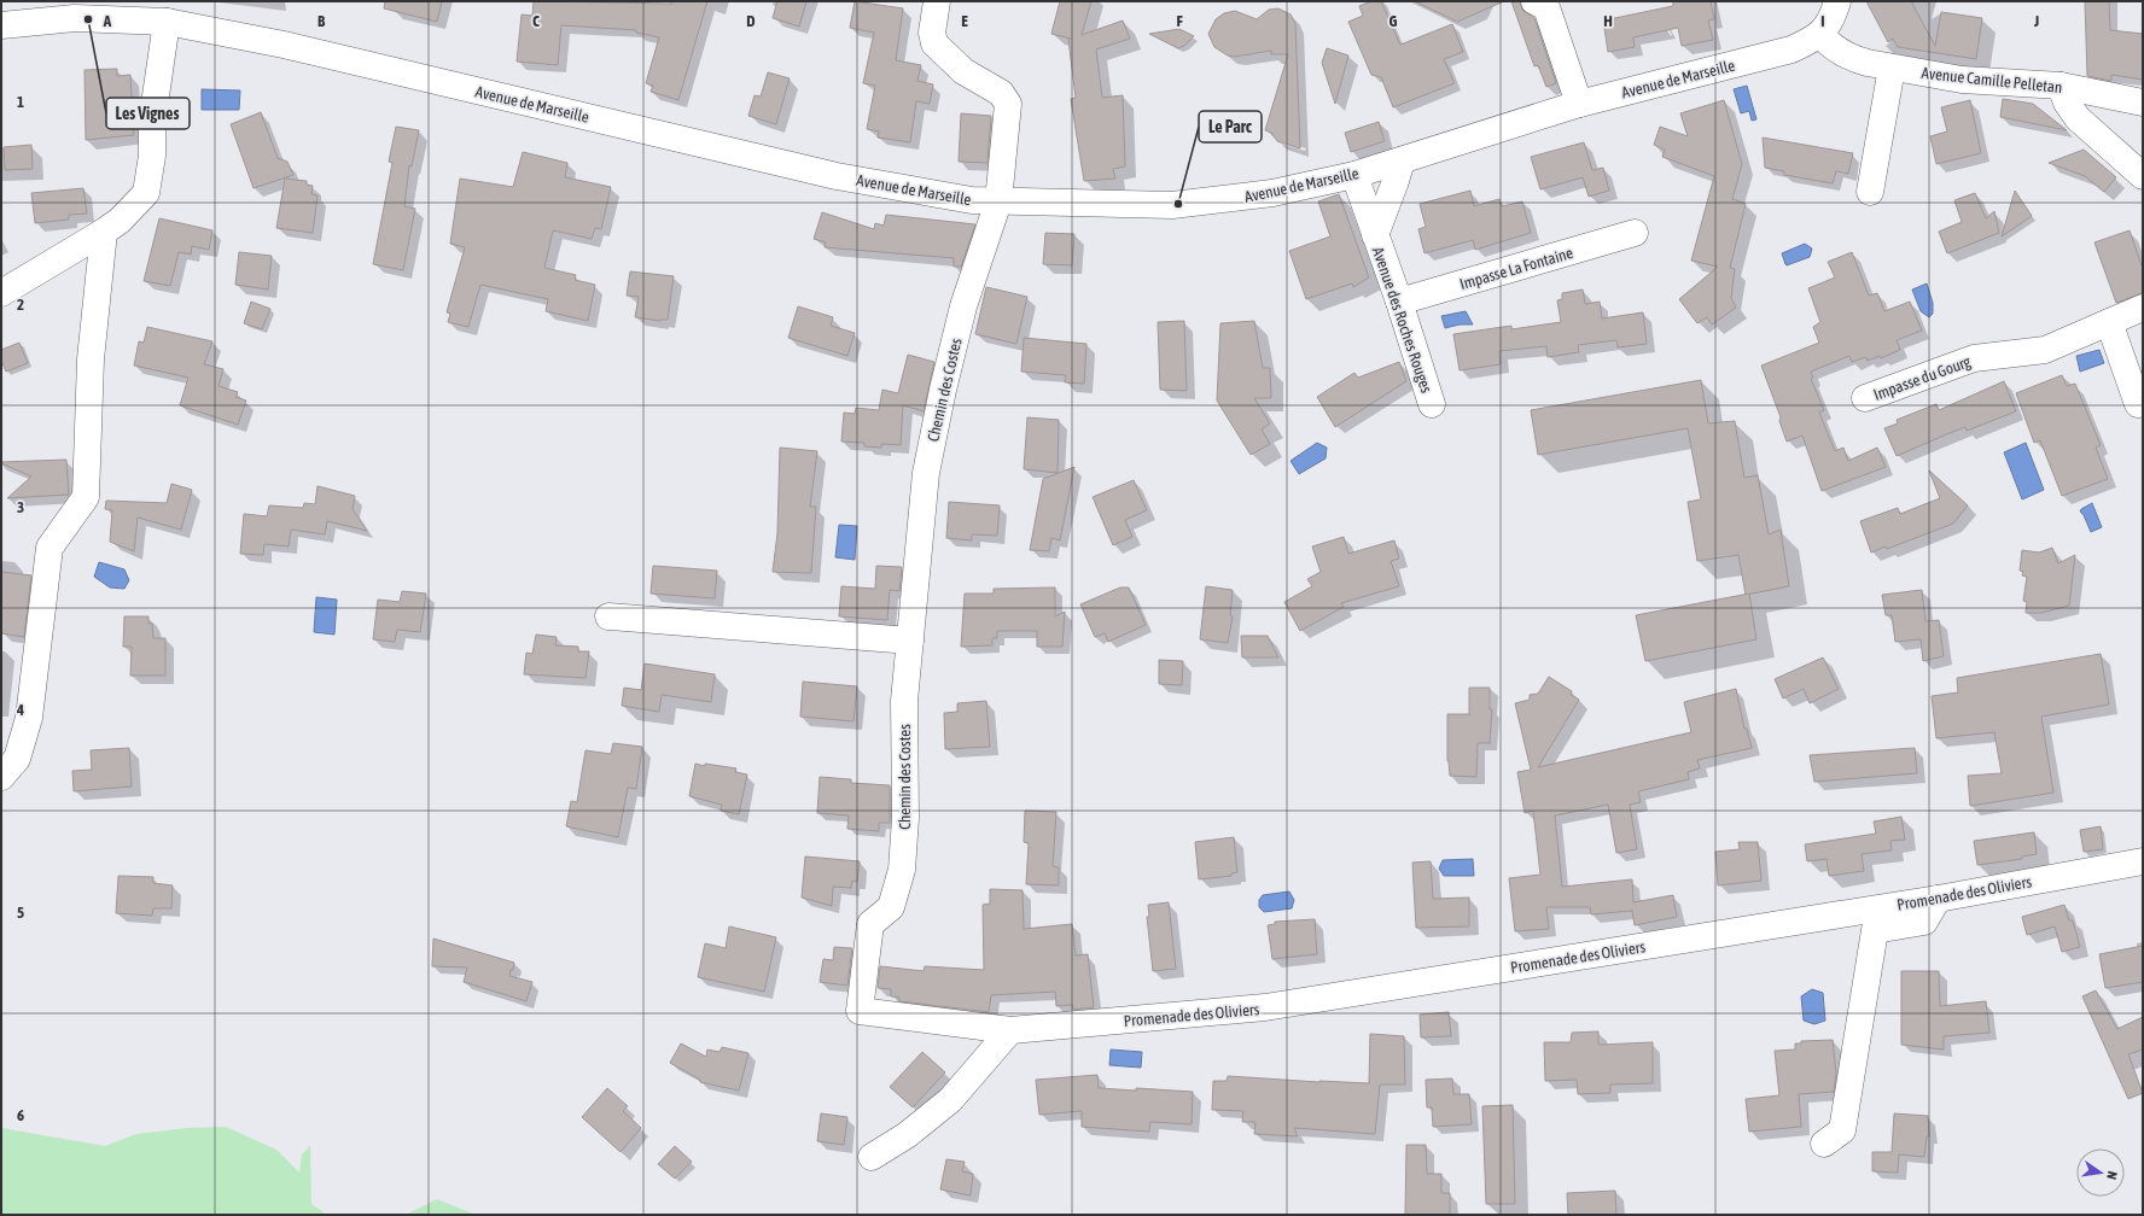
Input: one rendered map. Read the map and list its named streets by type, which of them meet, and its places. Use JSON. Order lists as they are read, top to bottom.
{
  "streets": {
    "street": [
      "Avenue de Marseille",
      "Avenue Camille Pelletan",
      "Impasse La Fontaine",
      "Avenue des Roches Rouges",
      "Impasse du Gourg",
      "Chemin des Costes",
      "Promenade des Oliviers"
    ]
  },
  "crossings": [
    ["Avenue de Marseille", "Avenue Camille Pelletan"],
    ["Avenue de Marseille", "Avenue des Roches Rouges"],
    ["Avenue de Marseille", "Chemin des Costes"],
    ["Impasse La Fontaine", "Avenue des Roches Rouges"],
    ["Chemin des Costes", "Promenade des Oliviers"]
  ],
  "places": ["Les Vignes", "Le Parc"],
  "north": "right",
  "grid": {
    "columns": [
      "A",
      "B",
      "C",
      "D",
      "E",
      "F",
      "G",
      "H",
      "I",
      "J"
    ],
    "rows": [
      "1",
      "2",
      "3",
      "4",
      "5",
      "6"
    ]
  }
}
